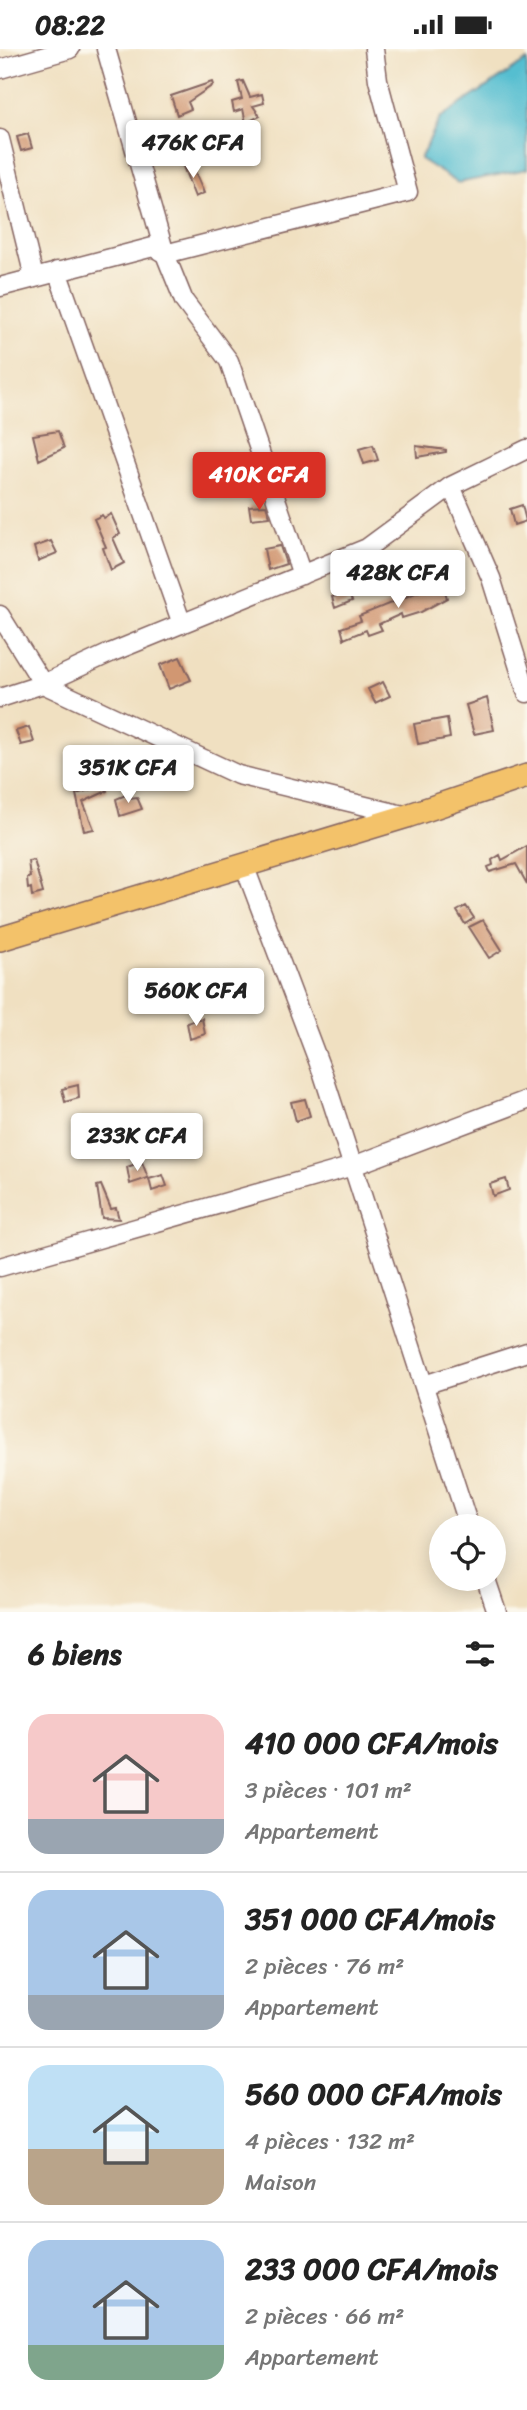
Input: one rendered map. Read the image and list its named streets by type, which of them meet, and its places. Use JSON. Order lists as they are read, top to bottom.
{
  "page": {
    "status": "08:22",
    "price": [
      "476K CFA",
      "410K CFA",
      "428K CFA",
      "351K CFA",
      "560K CFA",
      "233K CFA"
    ],
    "heading": "6 biens",
    "list": [
      {
        "name": "410 000 CFA/mois",
        "note": "3 pièces · 101 m² · Appartement"
      },
      {
        "name": "351 000 CFA/mois",
        "note": "2 pièces · 76 m² · Appartement"
      },
      {
        "name": "560 000 CFA/mois",
        "note": "4 pièces · 132 m² · Maison"
      },
      {
        "name": "233 000 CFA/mois",
        "note": "2 pièces · 66 m² · Appartement"
      }
    ]
  }
}
